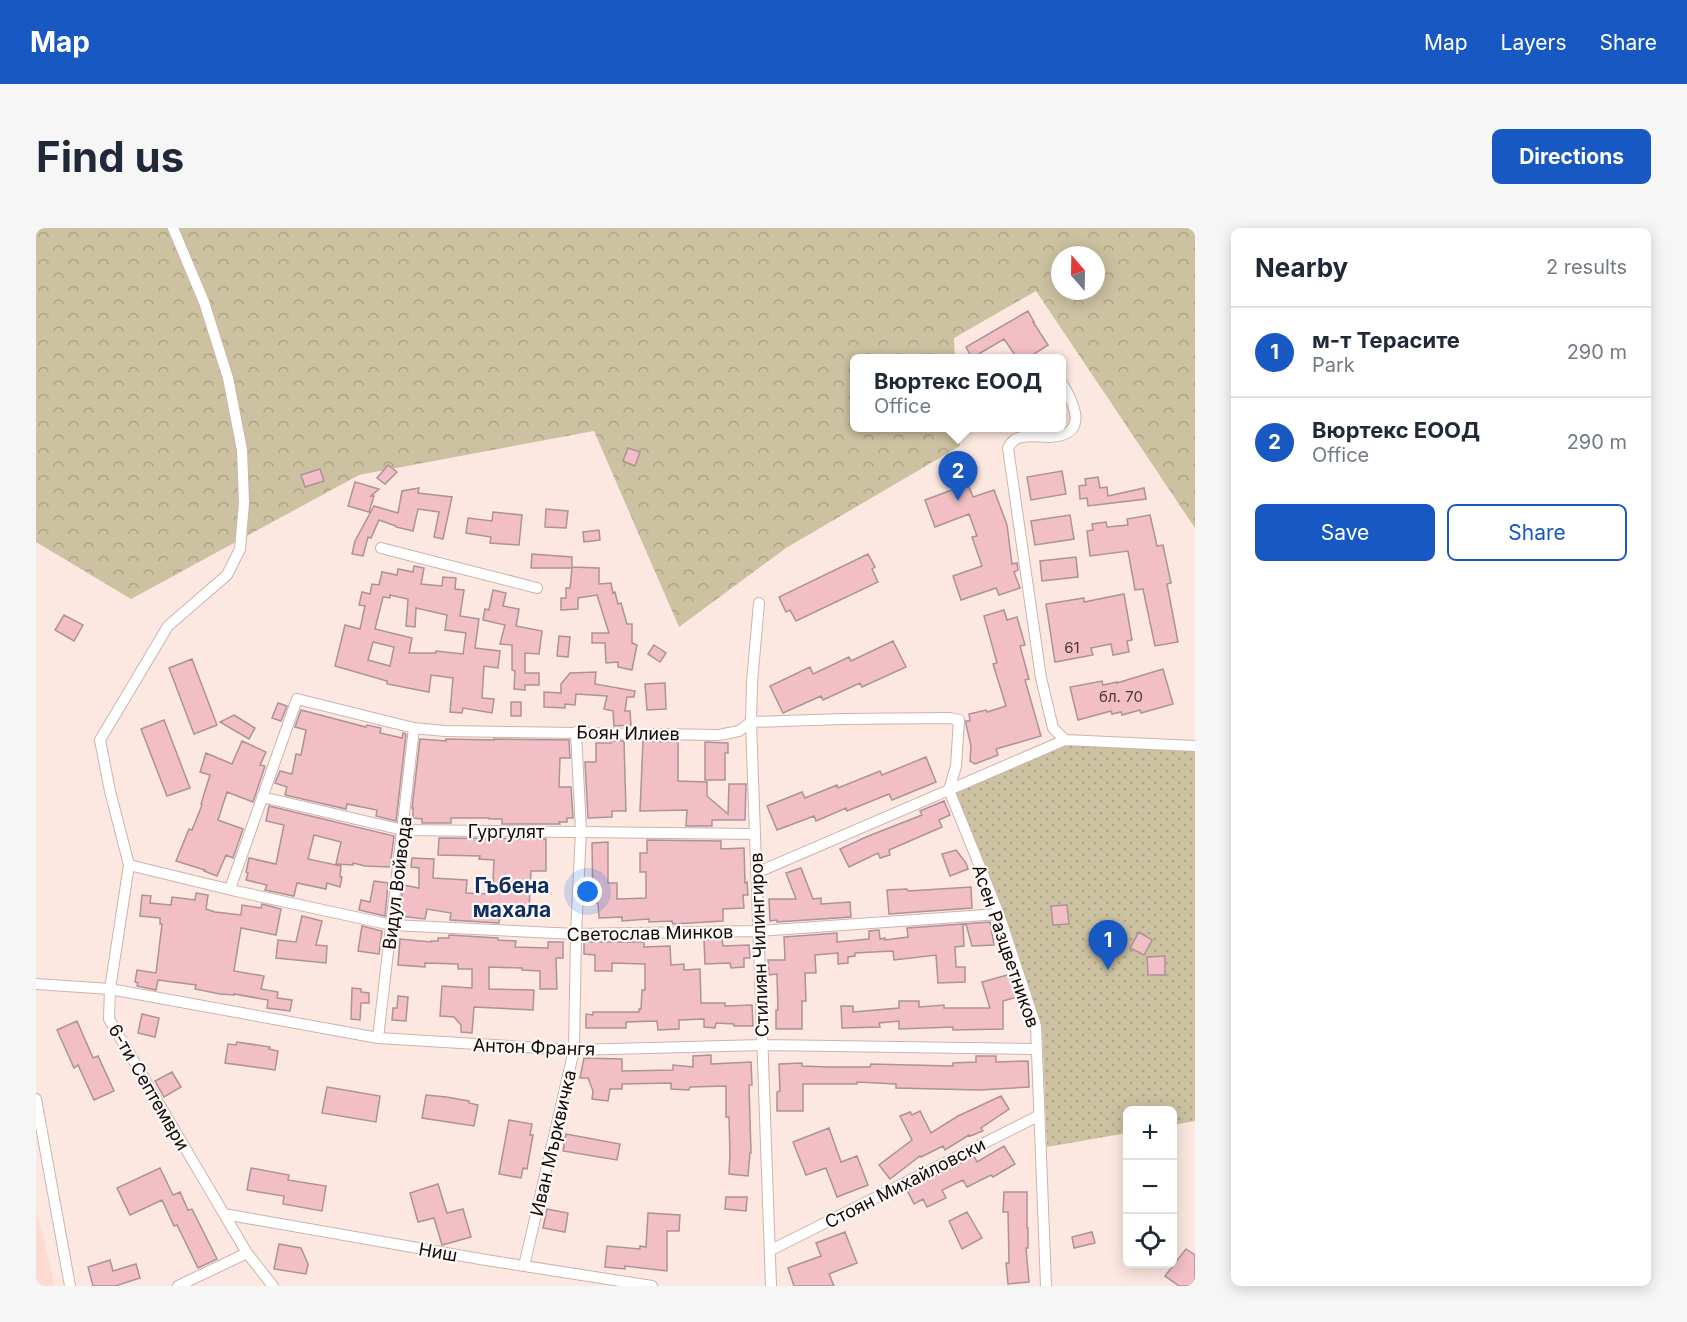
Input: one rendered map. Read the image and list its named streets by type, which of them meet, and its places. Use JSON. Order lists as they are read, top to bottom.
{
  "streets": {
    "street": [
      "Боян Илиев",
      "Гургулят",
      "Видул Войвода",
      "Светослав Минков",
      "Стилиян Чилингиров",
      "Асен Разцветников",
      "Антон Франгя",
      "6-ти Септември",
      "Иван Мърквичка",
      "Стоян Михайловски",
      "Ниш"
    ]
  },
  "crossings": [
    ["Боян Илиев", "Гургулят"],
    ["Боян Илиев", "Видул Войвода"],
    ["Боян Илиев", "Стилиян Чилингиров"],
    ["Боян Илиев", "Асен Разцветников"],
    ["Боян Илиев", "Иван Мърквичка"],
    ["Гургулят", "Видул Войвода"],
    ["Гургулят", "Стилиян Чилингиров"],
    ["Гургулят", "Иван Мърквичка"],
    ["Видул Войвода", "Светослав Минков"],
    ["Видул Войвода", "Антон Франгя"],
    ["Светослав Минков", "Стилиян Чилингиров"],
    ["Светослав Минков", "Асен Разцветников"],
    ["Светослав Минков", "6-ти Септември"],
    ["Светослав Минков", "Иван Мърквичка"],
    ["Стилиян Чилингиров", "Антон Франгя"],
    ["Стилиян Чилингиров", "Стоян Михайловски"],
    ["Асен Разцветников", "Антон Франгя"],
    ["Асен Разцветников", "Стоян Михайловски"],
    ["Антон Франгя", "6-ти Септември"],
    ["Антон Франгя", "Иван Мърквичка"],
    ["6-ти Септември", "Ниш"],
    ["Иван Мърквичка", "Ниш"]
  ],
  "districts": ["Гъбена махала"],
  "house_numbers": ["61", "бл. 70"],
  "north": "top",
  "page": {
    "header": "Map",
    "nav": ["Map", "Layers", "Share"],
    "buttons": [
      "Directions",
      ["Save", "Share"]
    ],
    "title": "Find us",
    "heading": ["Nearby", "2 results"],
    "list": [
      {
        "mark": "1",
        "name": "м-т Терасите",
        "note": "Park",
        "value": "290 m"
      },
      {
        "mark": "2",
        "name": "Вюртекс ЕООД",
        "note": "Office",
        "value": "290 m"
      }
    ],
    "popup": ["Вюртекс ЕООД", "Office"],
    "pins": ["2", "1"],
    "map_buttons": ["+", "−"]
  }
}
